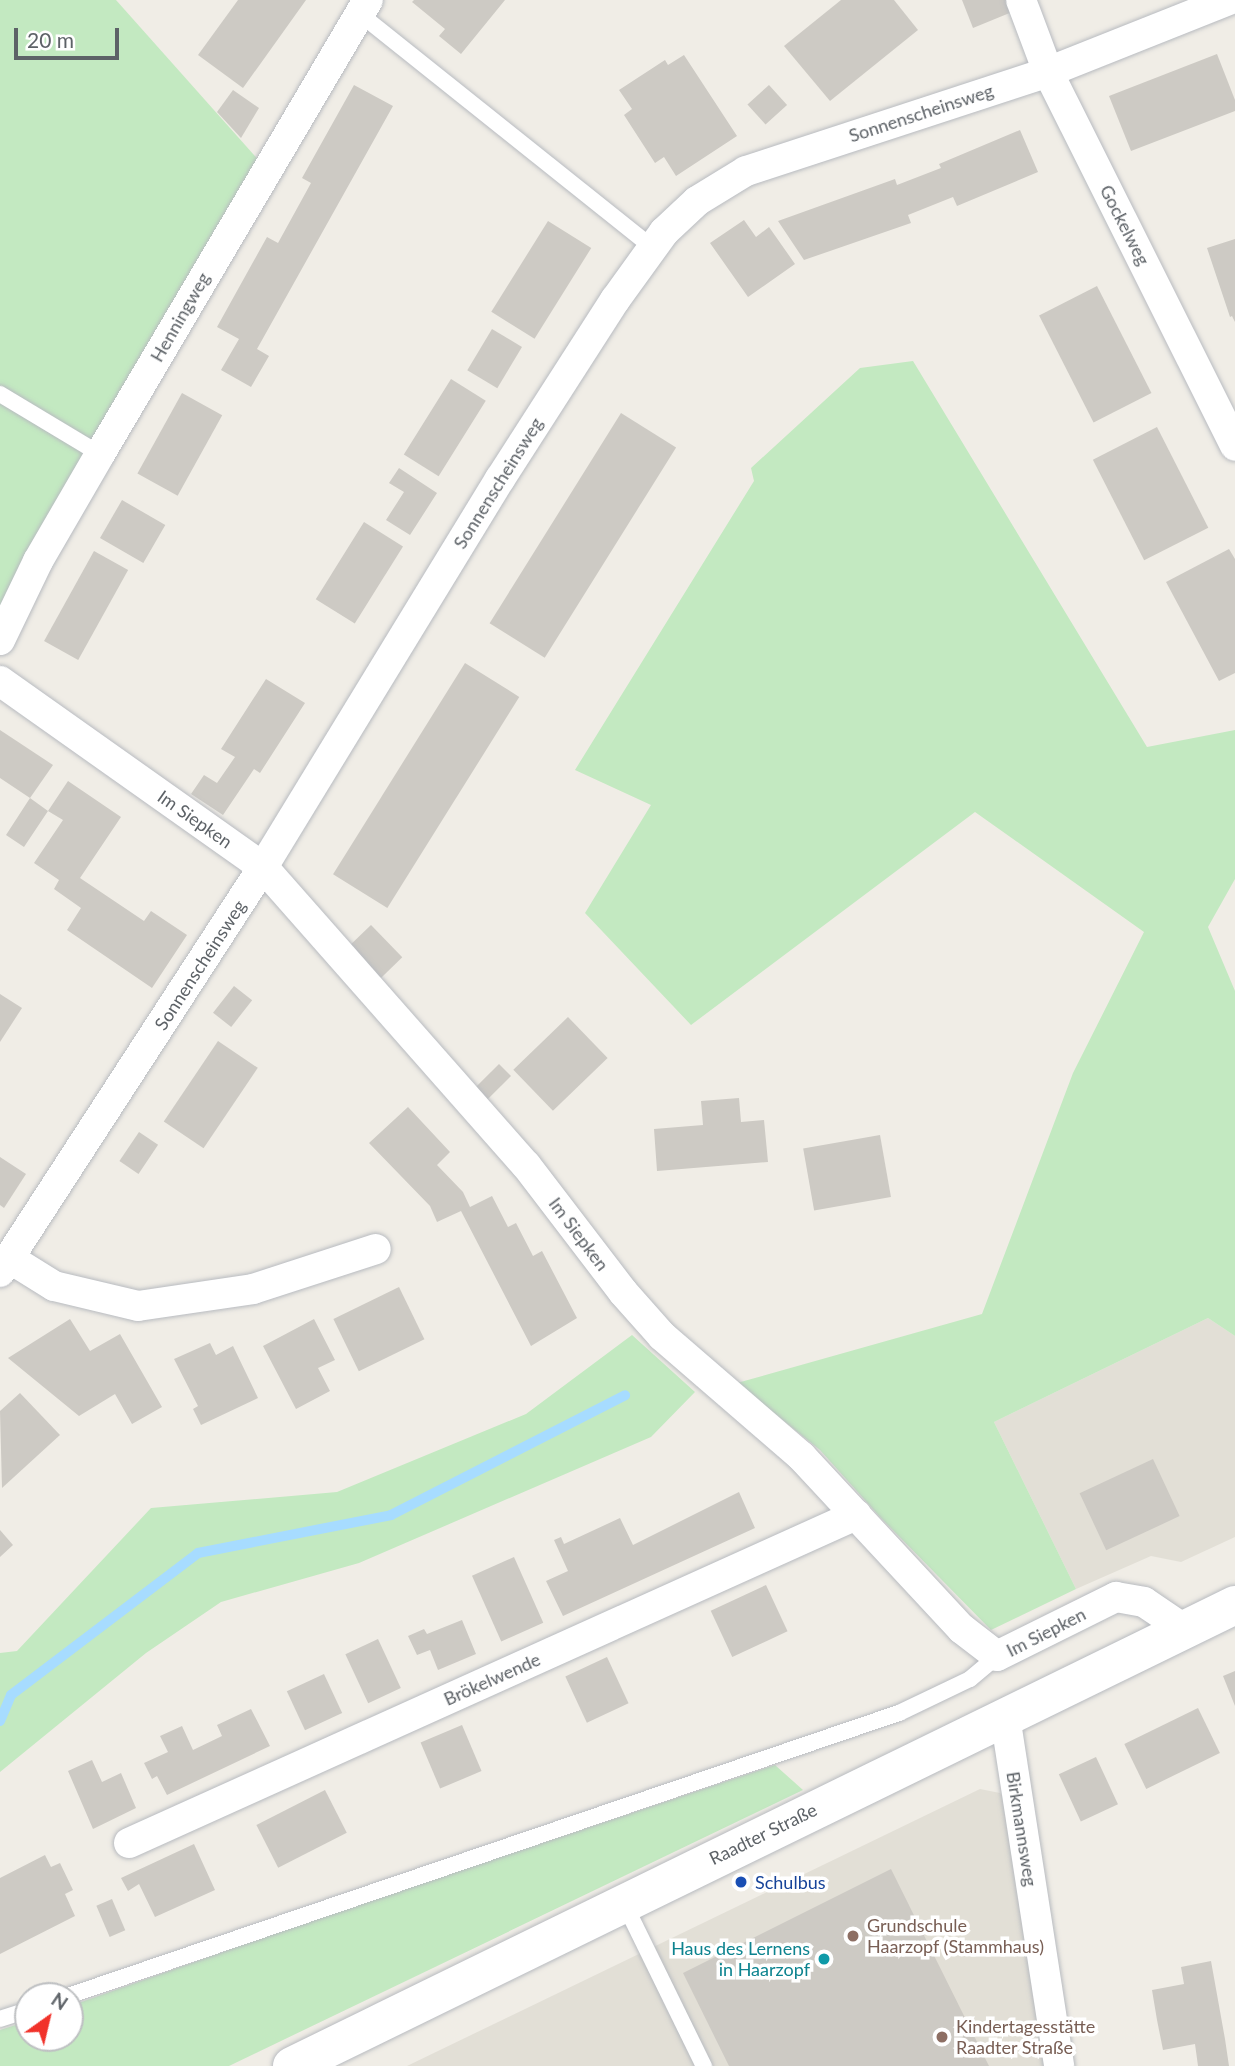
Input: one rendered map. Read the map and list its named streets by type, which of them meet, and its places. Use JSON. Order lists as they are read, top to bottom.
{
  "streets": {
    "main road": ["Raadter Straße"],
    "street": [
      "Sonnenscheinsweg",
      "Gockelweg",
      "Henningweg",
      "Im Siepken",
      "Brökelwende",
      "Birkmannsweg"
    ]
  },
  "crossings": [
    ["Sonnenscheinsweg", "Gockelweg"],
    ["Sonnenscheinsweg", "Im Siepken"],
    ["Im Siepken", "Brökelwende"],
    ["Im Siepken", "Raadter Straße"],
    ["Birkmannsweg", "Raadter Straße"]
  ],
  "places": [
    "Schulbus",
    "Grundschule Haarzopf (Stammhaus)",
    "Haus des Lernens in Haarzopf",
    "Kindertagesstätte Raadter Straße"
  ],
  "scale_bar": "20 m",
  "north": "top right"
}
